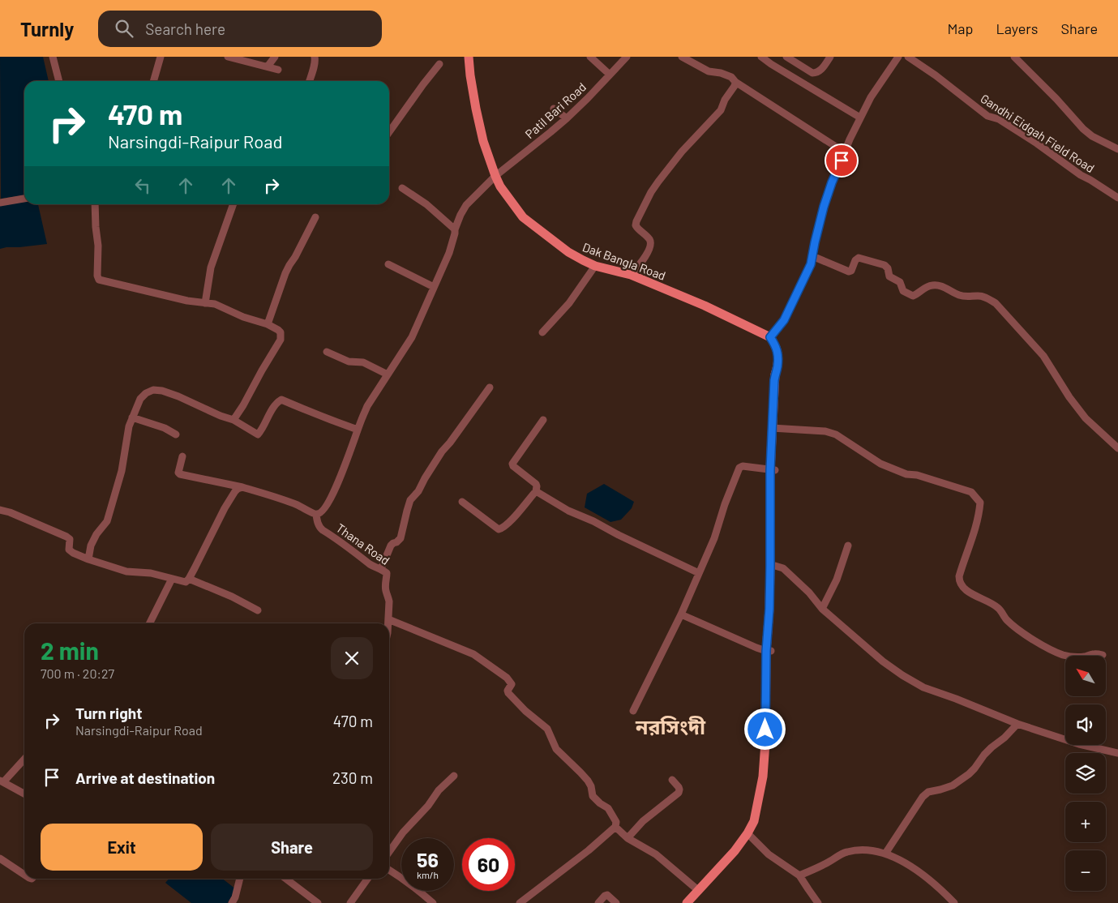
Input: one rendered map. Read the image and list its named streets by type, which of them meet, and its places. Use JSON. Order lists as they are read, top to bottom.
{
  "streets": {
    "main road": ["Dak Bangla Road"],
    "street": ["Patil Bari Road", "Gandhi Eidgah Field Road", "Thana Road"]
  },
  "crossings": [
    ["Patil Bari Road", "Dak Bangla Road"],
    ["Patil Bari Road", "Thana Road"]
  ],
  "districts": ["নরসিংদী"],
  "north": "top left",
  "page": {
    "header": "Turnly",
    "search": "Search here",
    "nav": ["Map", "Layers", "Share"],
    "turn": ["470 m", "Narsingdi-Raipur Road"],
    "heading": ["2 min", "700 m · 20:27"],
    "map_buttons": ["+", "−"],
    "list": [
      {
        "name": "Turn right",
        "note": "Narsingdi-Raipur Road",
        "value": "470 m"
      },
      {
        "name": "Arrive at destination",
        "value": "230 m"
      }
    ],
    "buttons": ["Exit", "Share"],
    "speed": "56 km/h",
    "limit": "60"
  }
}
